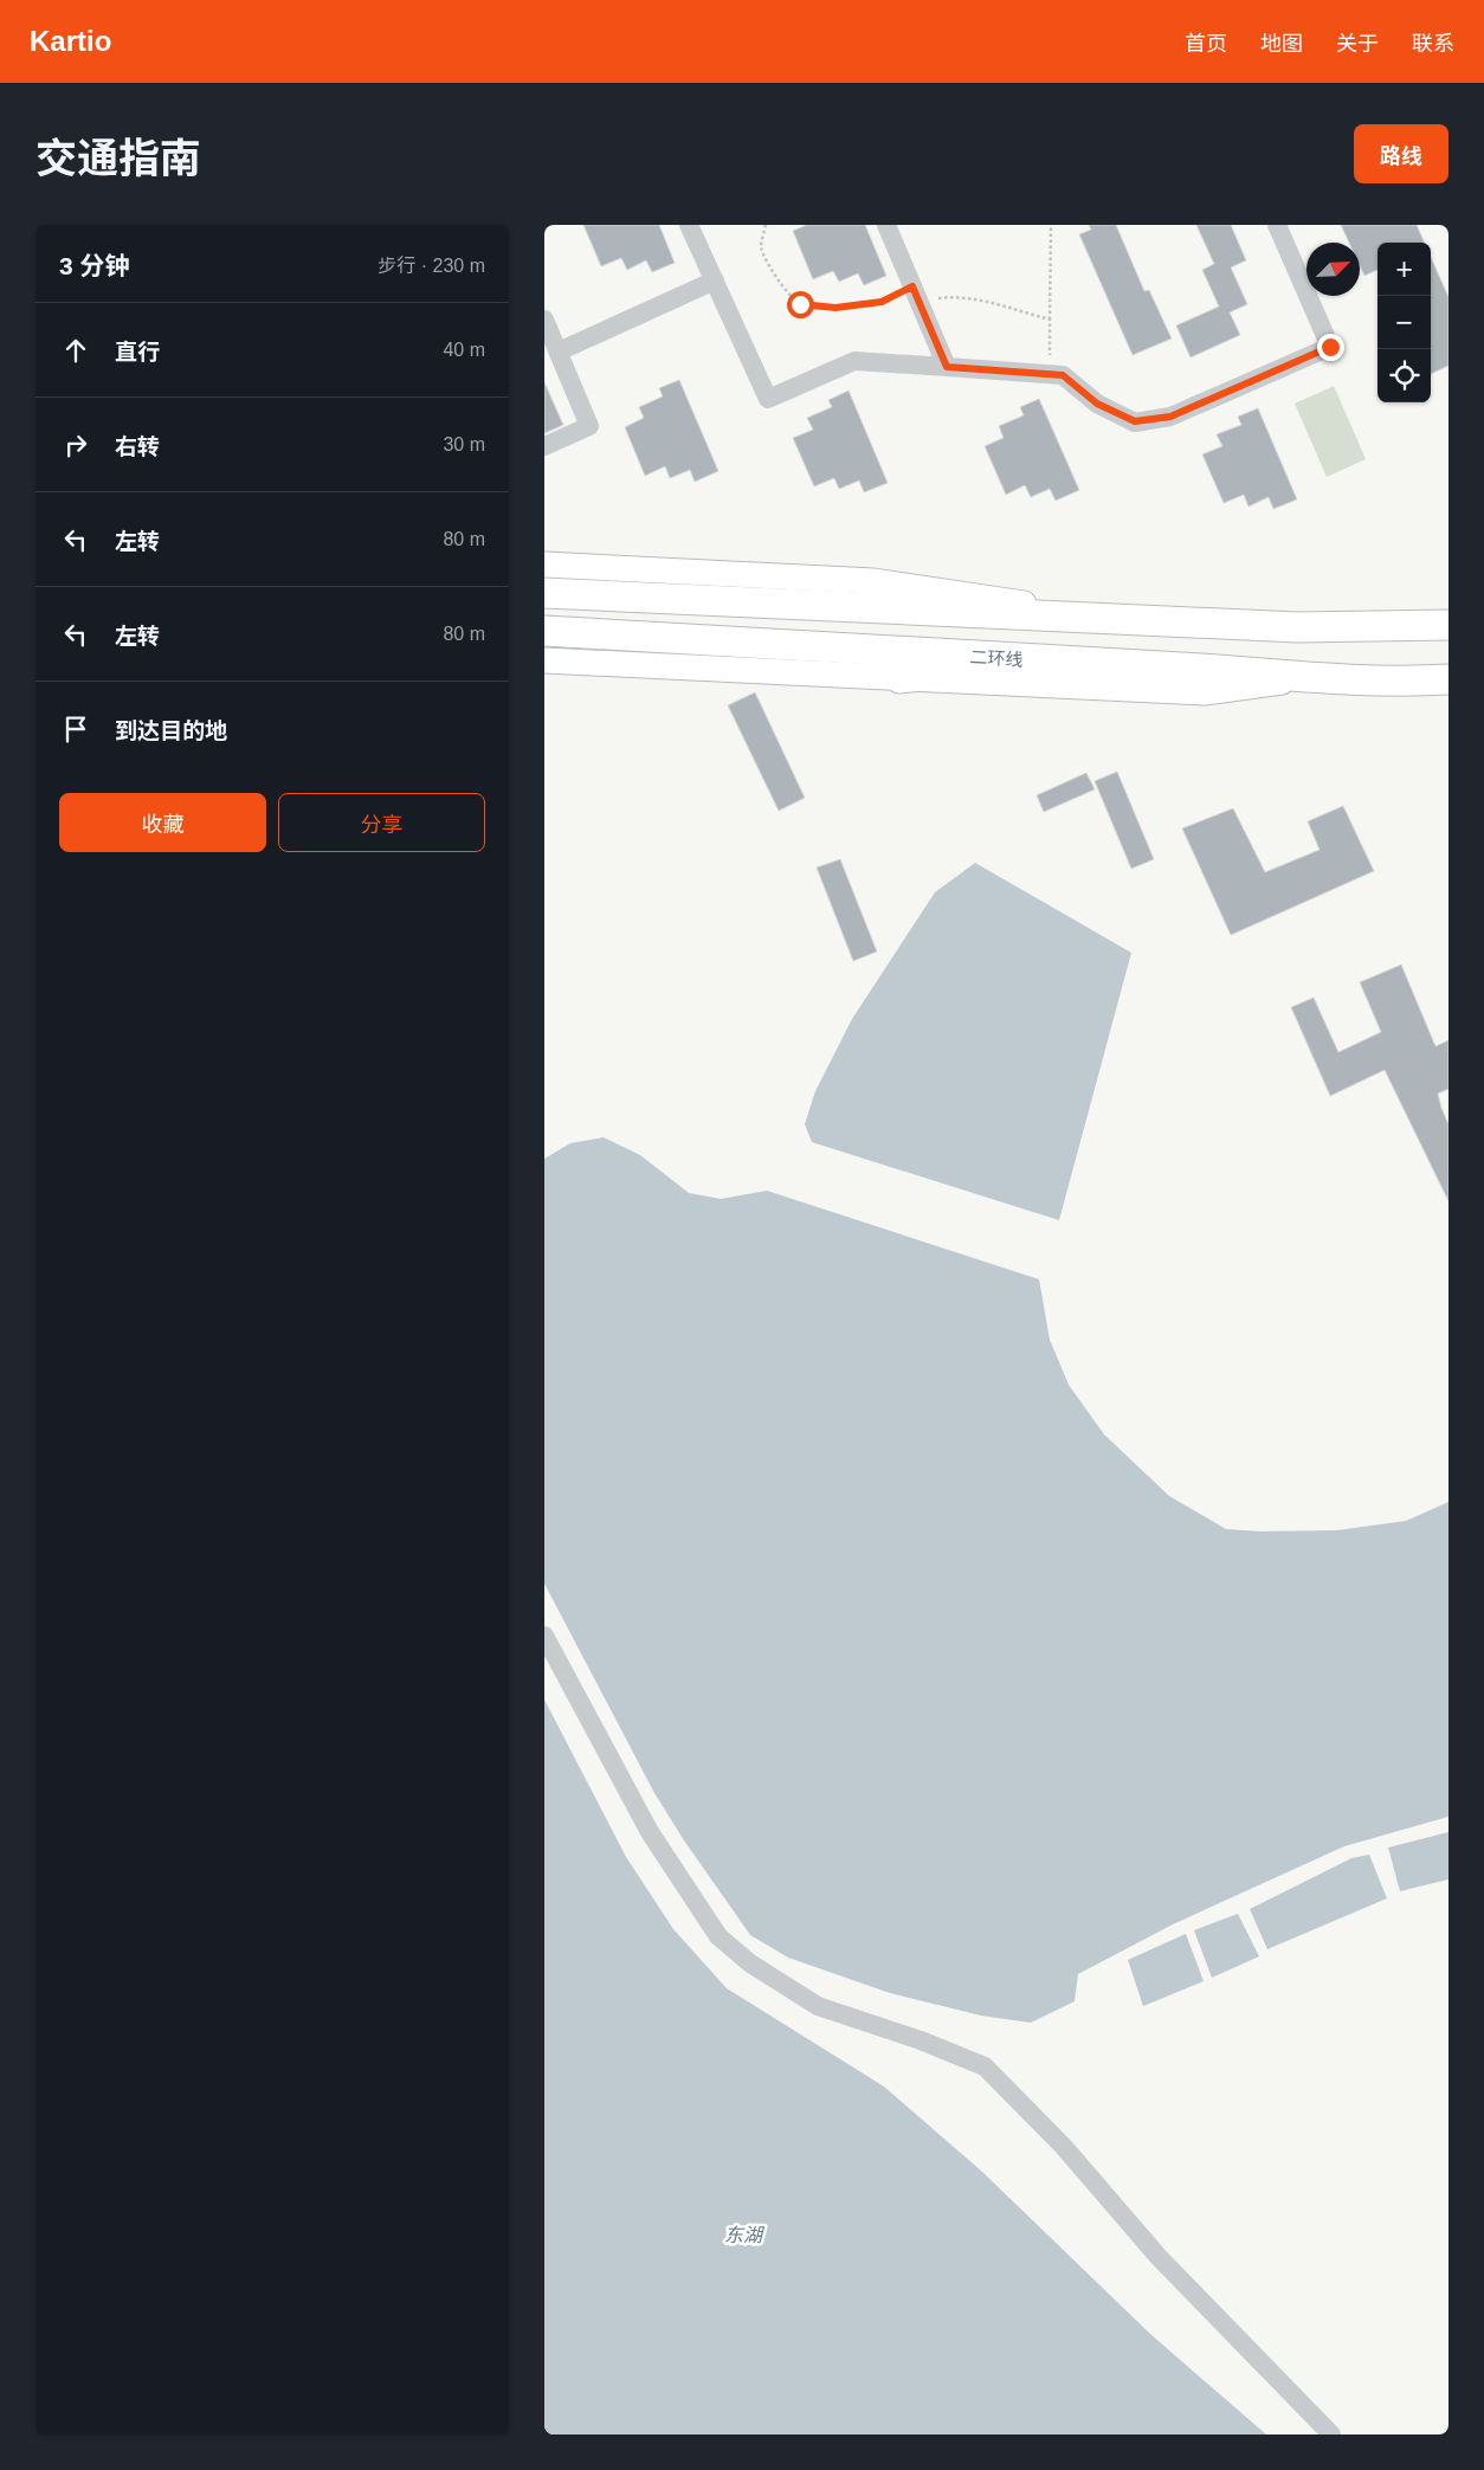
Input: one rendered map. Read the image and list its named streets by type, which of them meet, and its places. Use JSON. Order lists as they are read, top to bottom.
{
  "streets": {
    "highway": ["二环线"]
  },
  "water": ["东湖"],
  "north": "top right",
  "page": {
    "header": "Kartio",
    "nav": [
      "首页",
      "地图",
      "关于",
      "联系"
    ],
    "title": "交通指南",
    "buttons": [
      "路线",
      ["收藏", "分享"]
    ],
    "heading": ["3 分钟", "步行 · 230 m"],
    "map_buttons": ["+", "−"],
    "list": [
      ["直行", "40 m"],
      ["右转", "30 m"],
      ["左转", "80 m"],
      ["左转", "80 m"],
      "到达目的地"
    ]
  }
}
